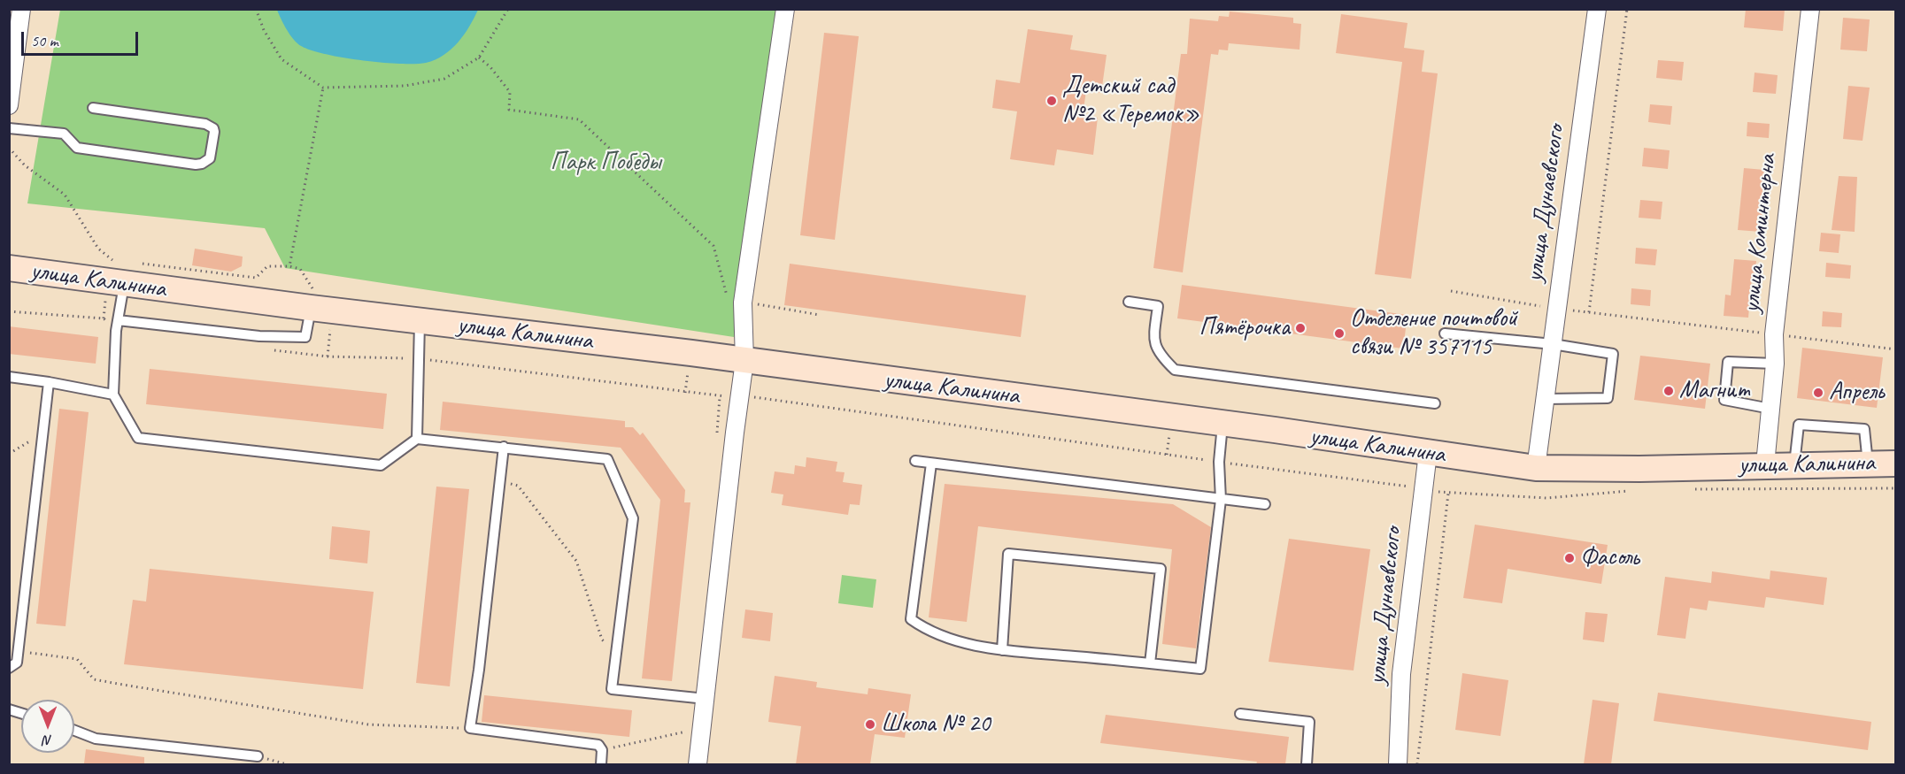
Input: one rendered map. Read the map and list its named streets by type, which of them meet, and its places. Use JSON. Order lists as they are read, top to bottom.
{
  "streets": {
    "main road": ["улица Калинина"],
    "street": ["улица Дунаевского", "улица Коминтерна"]
  },
  "crossings": [
    ["улица Дунаевского", "улица Калинина"],
    ["улица Коминтерна", "улица Калинина"]
  ],
  "parks": ["Парк Победы"],
  "places": [
    "Детский сад №2 «Теремок»",
    "Пятёрочка",
    "Отделение почтовой связи № 357115",
    "Магнит",
    "Апрель",
    "Фасоль",
    "Школа № 20"
  ],
  "scale_bar": "50 m",
  "north": "bottom"
}
